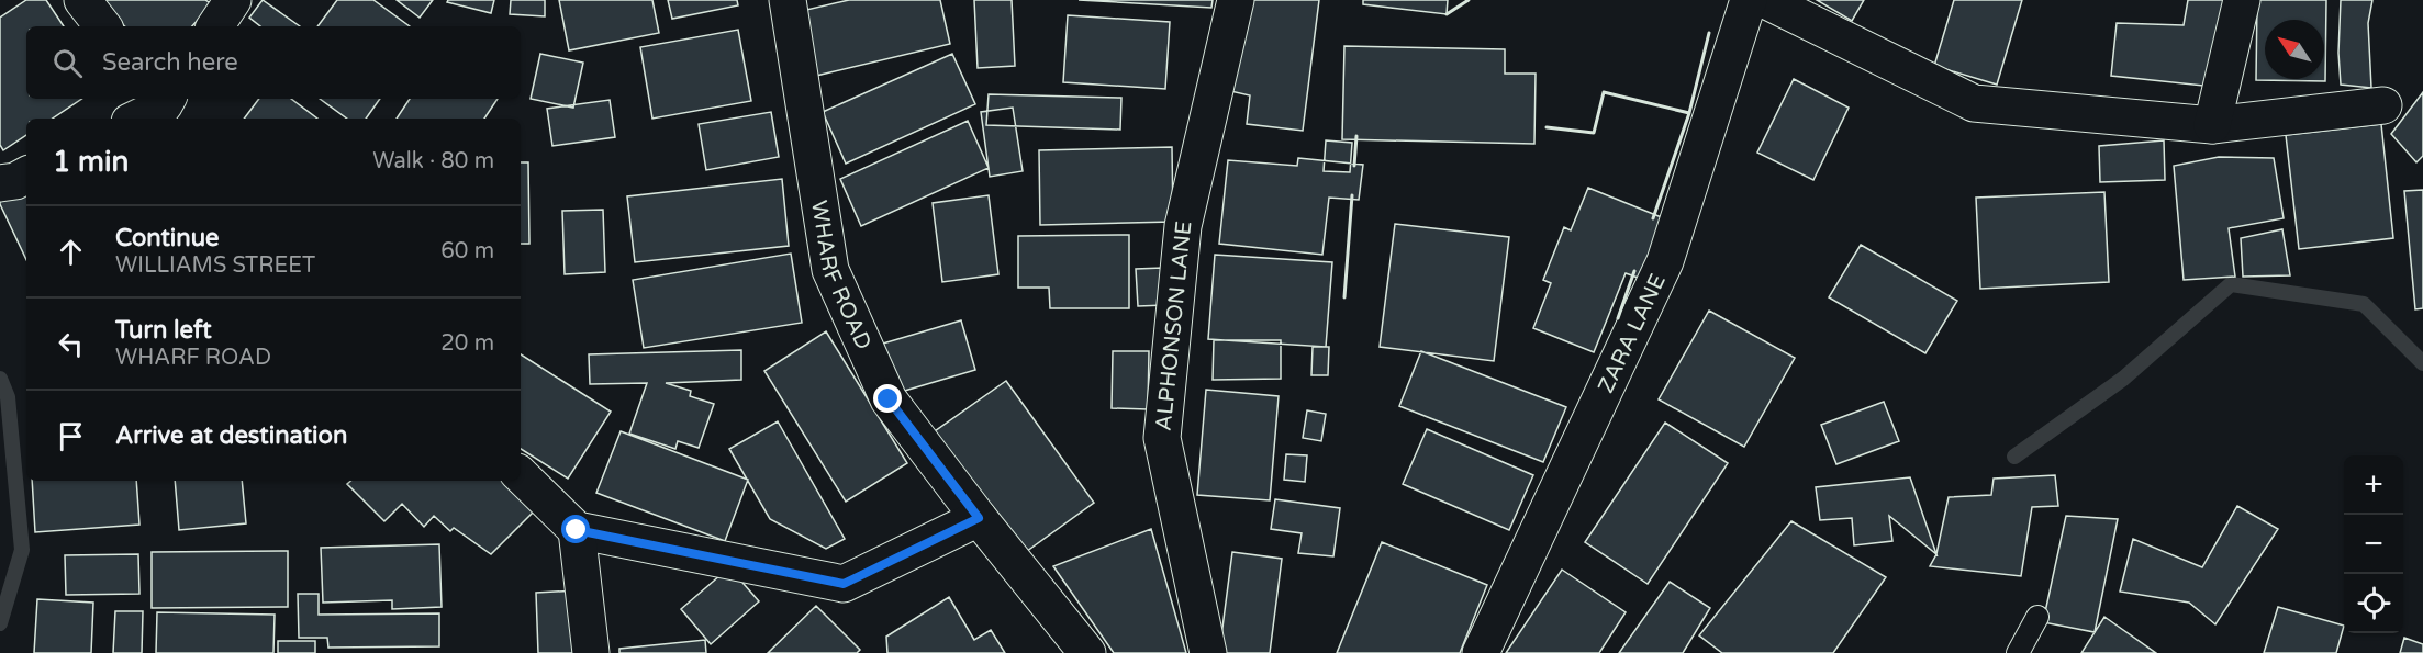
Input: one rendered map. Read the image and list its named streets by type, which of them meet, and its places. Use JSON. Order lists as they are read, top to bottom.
{
  "streets": {
    "street": ["WHARF ROAD", "ALPHONSON LANE", "ZARA LANE"]
  },
  "north": "top left",
  "page": {
    "search": "Search here",
    "heading": ["1 min", "Walk · 80 m"],
    "list": [
      ["Continue", "WILLIAMS STREET", "60 m"],
      ["Turn left", "WHARF ROAD", "20 m"],
      "Arrive at destination"
    ],
    "map_buttons": ["+", "−"]
  }
}
